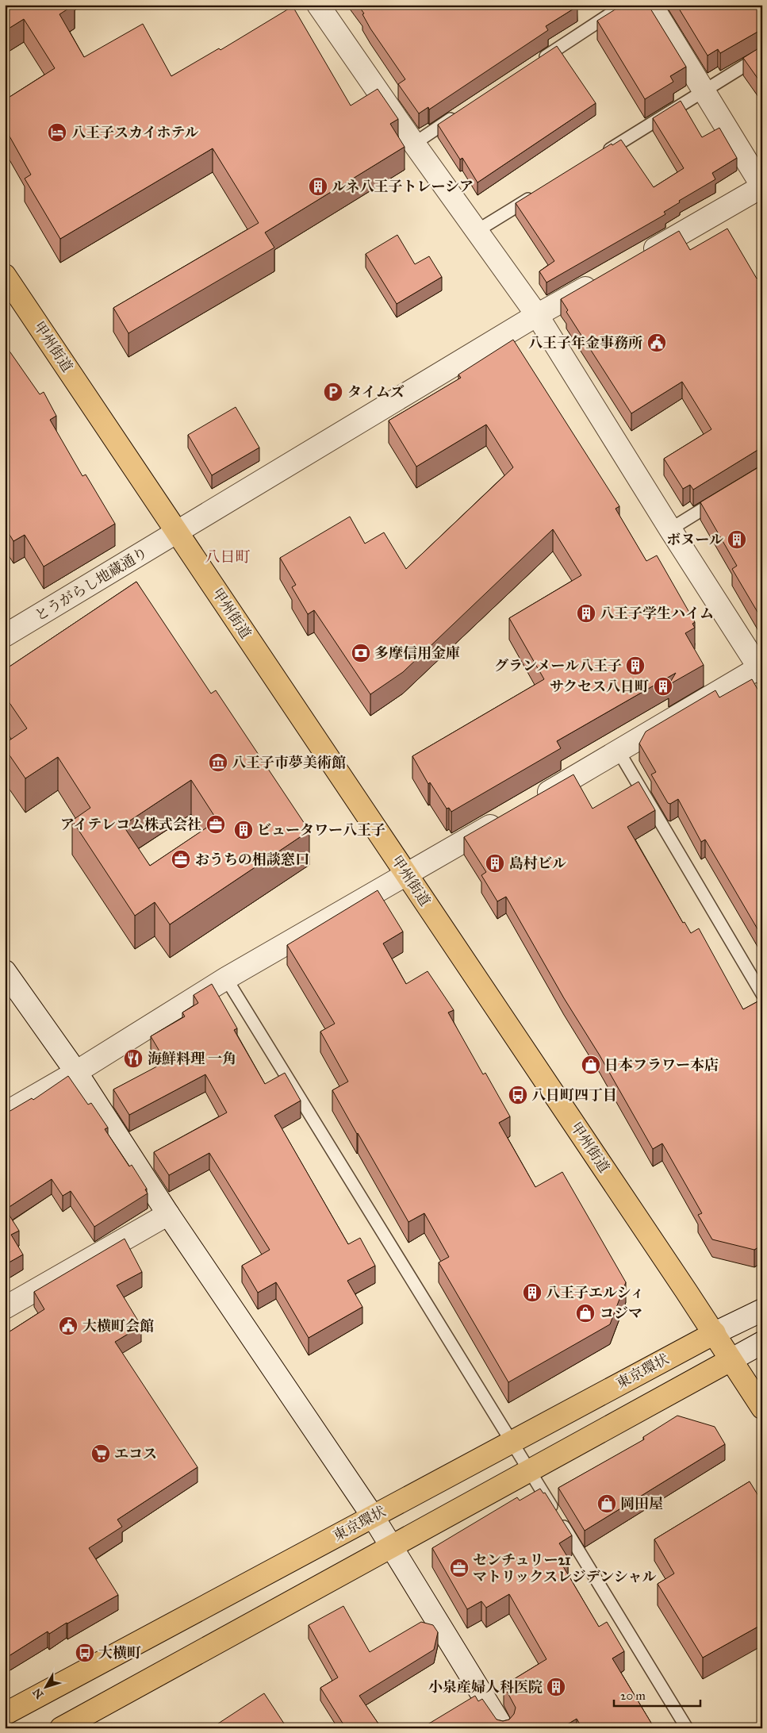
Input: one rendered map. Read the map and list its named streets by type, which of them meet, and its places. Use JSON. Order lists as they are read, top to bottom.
{
  "streets": {
    "highway": ["甲州街道", "東京環状"],
    "street": ["とうがらし地蔵通り"]
  },
  "crossings": [
    ["甲州街道", "とうがらし地蔵通り"],
    ["甲州街道", "東京環状"]
  ],
  "districts": ["八日町"],
  "places": {
    "hotel": ["八王子スカイホテル"],
    "building": [
      "ルネ八王子トレーシア",
      "ボヌール",
      "八王子学生ハイム",
      "グランメール八王子",
      "サクセス八日町",
      "ビュータワー八王子",
      "島村ビル",
      "八王子エルシィ",
      "小泉産婦人科医院"
    ],
    "public building": ["八王子年金事務所", "大横町会館"],
    "parking": ["タイムズ"],
    "bank": ["多摩信用金庫"],
    "museum": ["八王子市夢美術館"],
    "office": ["アイテレコム株式会社", "おうちの相談窓口", "センチュリー21 マトリックスレジデンシャル"],
    "restaurant": ["海鮮料理 一角"],
    "shop": ["日本フラワー本店", "コジマ", "岡田屋"],
    "bus stop": ["八日町四丁目", "大横町"],
    "supermarket": ["エコス"]
  },
  "scale_bar": "20 m",
  "north": "bottom left"
}
